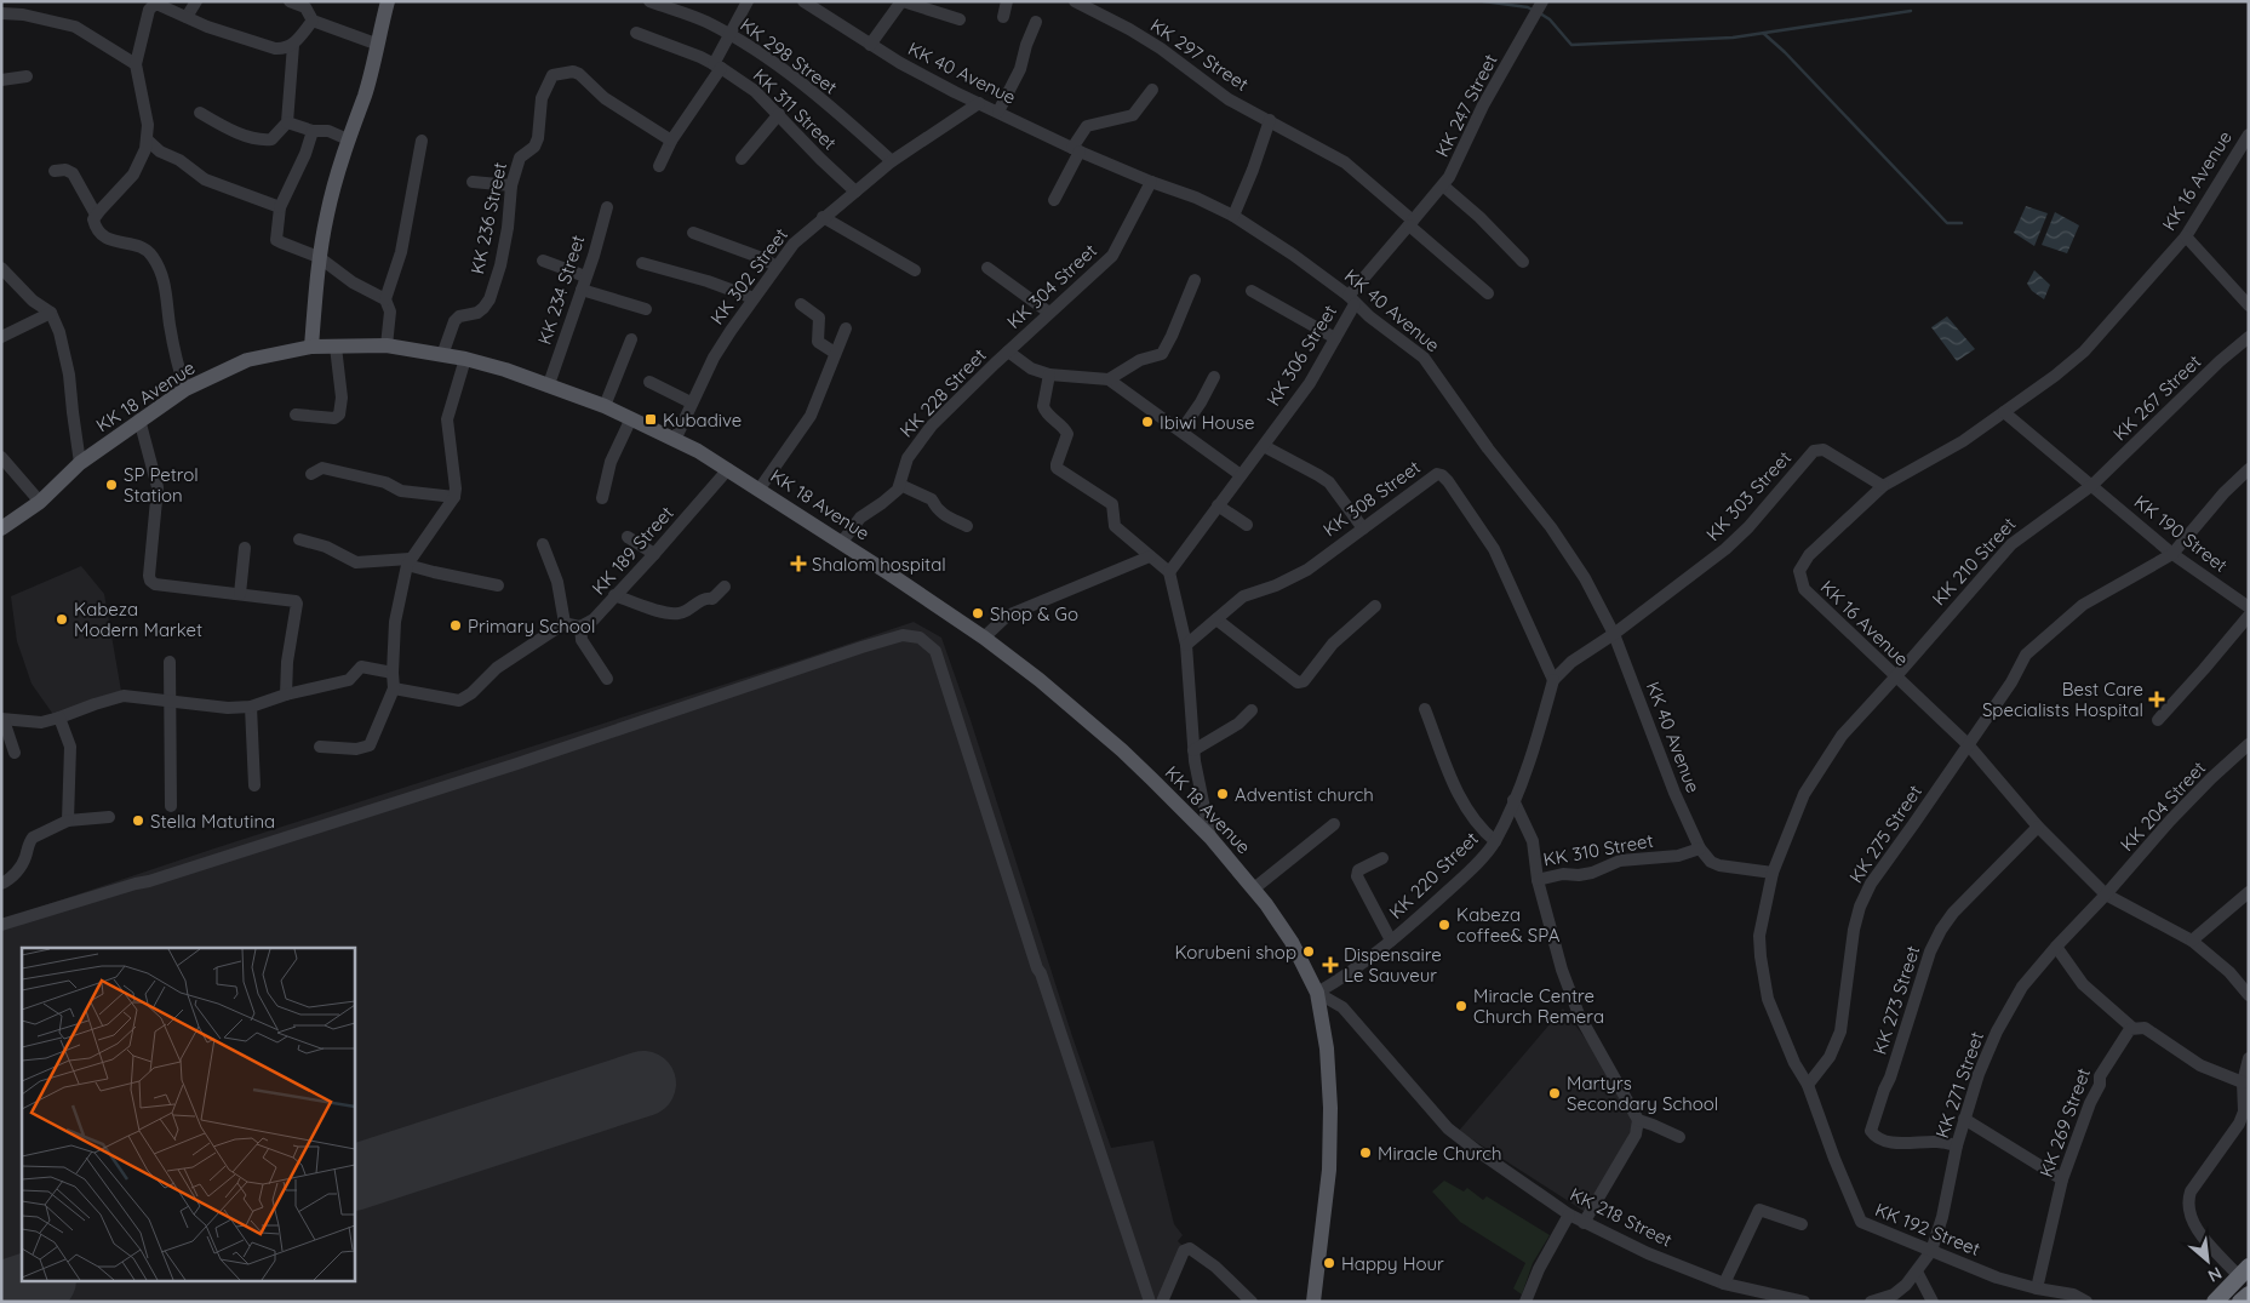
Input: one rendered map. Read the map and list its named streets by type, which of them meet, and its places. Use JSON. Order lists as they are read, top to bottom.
{
  "streets": {
    "main road": ["KK 18 Avenue"],
    "street": [
      "KK 297 Street",
      "KK 298 Street",
      "KK 40 Avenue",
      "KK 247 Street",
      "KK 311 Street",
      "KK 16 Avenue",
      "KK 236 Street",
      "KK 302 Street",
      "KK 304 Street",
      "KK 234 Street",
      "KK 306 Street",
      "KK 228 Street",
      "KK 267 Street",
      "KK 303 Street",
      "KK 308 Street",
      "KK 190 Street",
      "KK 189 Street",
      "KK 210 Street",
      "KK 204 Street",
      "KK 275 Street",
      "KK 310 Street",
      "KK 220 Street",
      "KK 273 Street",
      "KK 271 Street",
      "KK 269 Street",
      "KK 218 Street",
      "KK 192 Street"
    ]
  },
  "crossings": [
    ["KK 297 Street", "KK 247 Street"],
    ["KK 298 Street", "KK 302 Street"],
    ["KK 40 Avenue", "KK 247 Street"],
    ["KK 40 Avenue", "KK 302 Street"],
    ["KK 40 Avenue", "KK 304 Street"],
    ["KK 40 Avenue", "KK 306 Street"],
    ["KK 40 Avenue", "KK 303 Street"],
    ["KK 40 Avenue", "KK 210 Street"],
    ["KK 40 Avenue", "KK 310 Street"],
    ["KK 40 Avenue", "KK 192 Street"],
    ["KK 247 Street", "KK 306 Street"],
    ["KK 311 Street", "KK 302 Street"],
    ["KK 16 Avenue", "KK 303 Street"],
    ["KK 16 Avenue", "KK 190 Street"],
    ["KK 16 Avenue", "KK 210 Street"],
    ["KK 16 Avenue", "KK 204 Street"],
    ["KK 16 Avenue", "KK 275 Street"],
    ["KK 16 Avenue", "KK 273 Street"],
    ["KK 16 Avenue", "KK 271 Street"],
    ["KK 236 Street", "KK 18 Avenue"],
    ["KK 302 Street", "KK 18 Avenue"],
    ["KK 304 Street", "KK 228 Street"],
    ["KK 234 Street", "KK 18 Avenue"],
    ["KK 18 Avenue", "KK 189 Street"],
    ["KK 18 Avenue", "KK 220 Street"],
    ["KK 18 Avenue", "KK 218 Street"],
    ["KK 267 Street", "KK 190 Street"],
    ["KK 267 Street", "KK 210 Street"],
    ["KK 308 Street", "KK 220 Street"],
    ["KK 190 Street", "KK 210 Street"],
    ["KK 190 Street", "KK 275 Street"],
    ["KK 210 Street", "KK 192 Street"],
    ["KK 204 Street", "KK 271 Street"],
    ["KK 275 Street", "KK 192 Street"],
    ["KK 310 Street", "KK 220 Street"],
    ["KK 220 Street", "KK 218 Street"],
    ["KK 273 Street", "KK 271 Street"],
    ["KK 271 Street", "KK 192 Street"],
    ["KK 269 Street", "KK 192 Street"]
  ],
  "places": {
    "transit": ["Kubadive"],
    "other": [
      "Ibiwi House",
      "SP Petrol Station",
      "Shop & Go",
      "Kabeza Modern Market",
      "Primary School",
      "Adventist church",
      "Stella Matutina",
      "Kabeza coffee& SPA",
      "Korubeni shop",
      "Miracle Centre Church Remera",
      "Martyrs Secondary School",
      "Miracle Church",
      "Happy Hour"
    ],
    "health": ["Shalom hospital", "Best Care Specialists Hospital", "Dispensaire Le Sauveur"]
  },
  "north": "bottom right"
}
